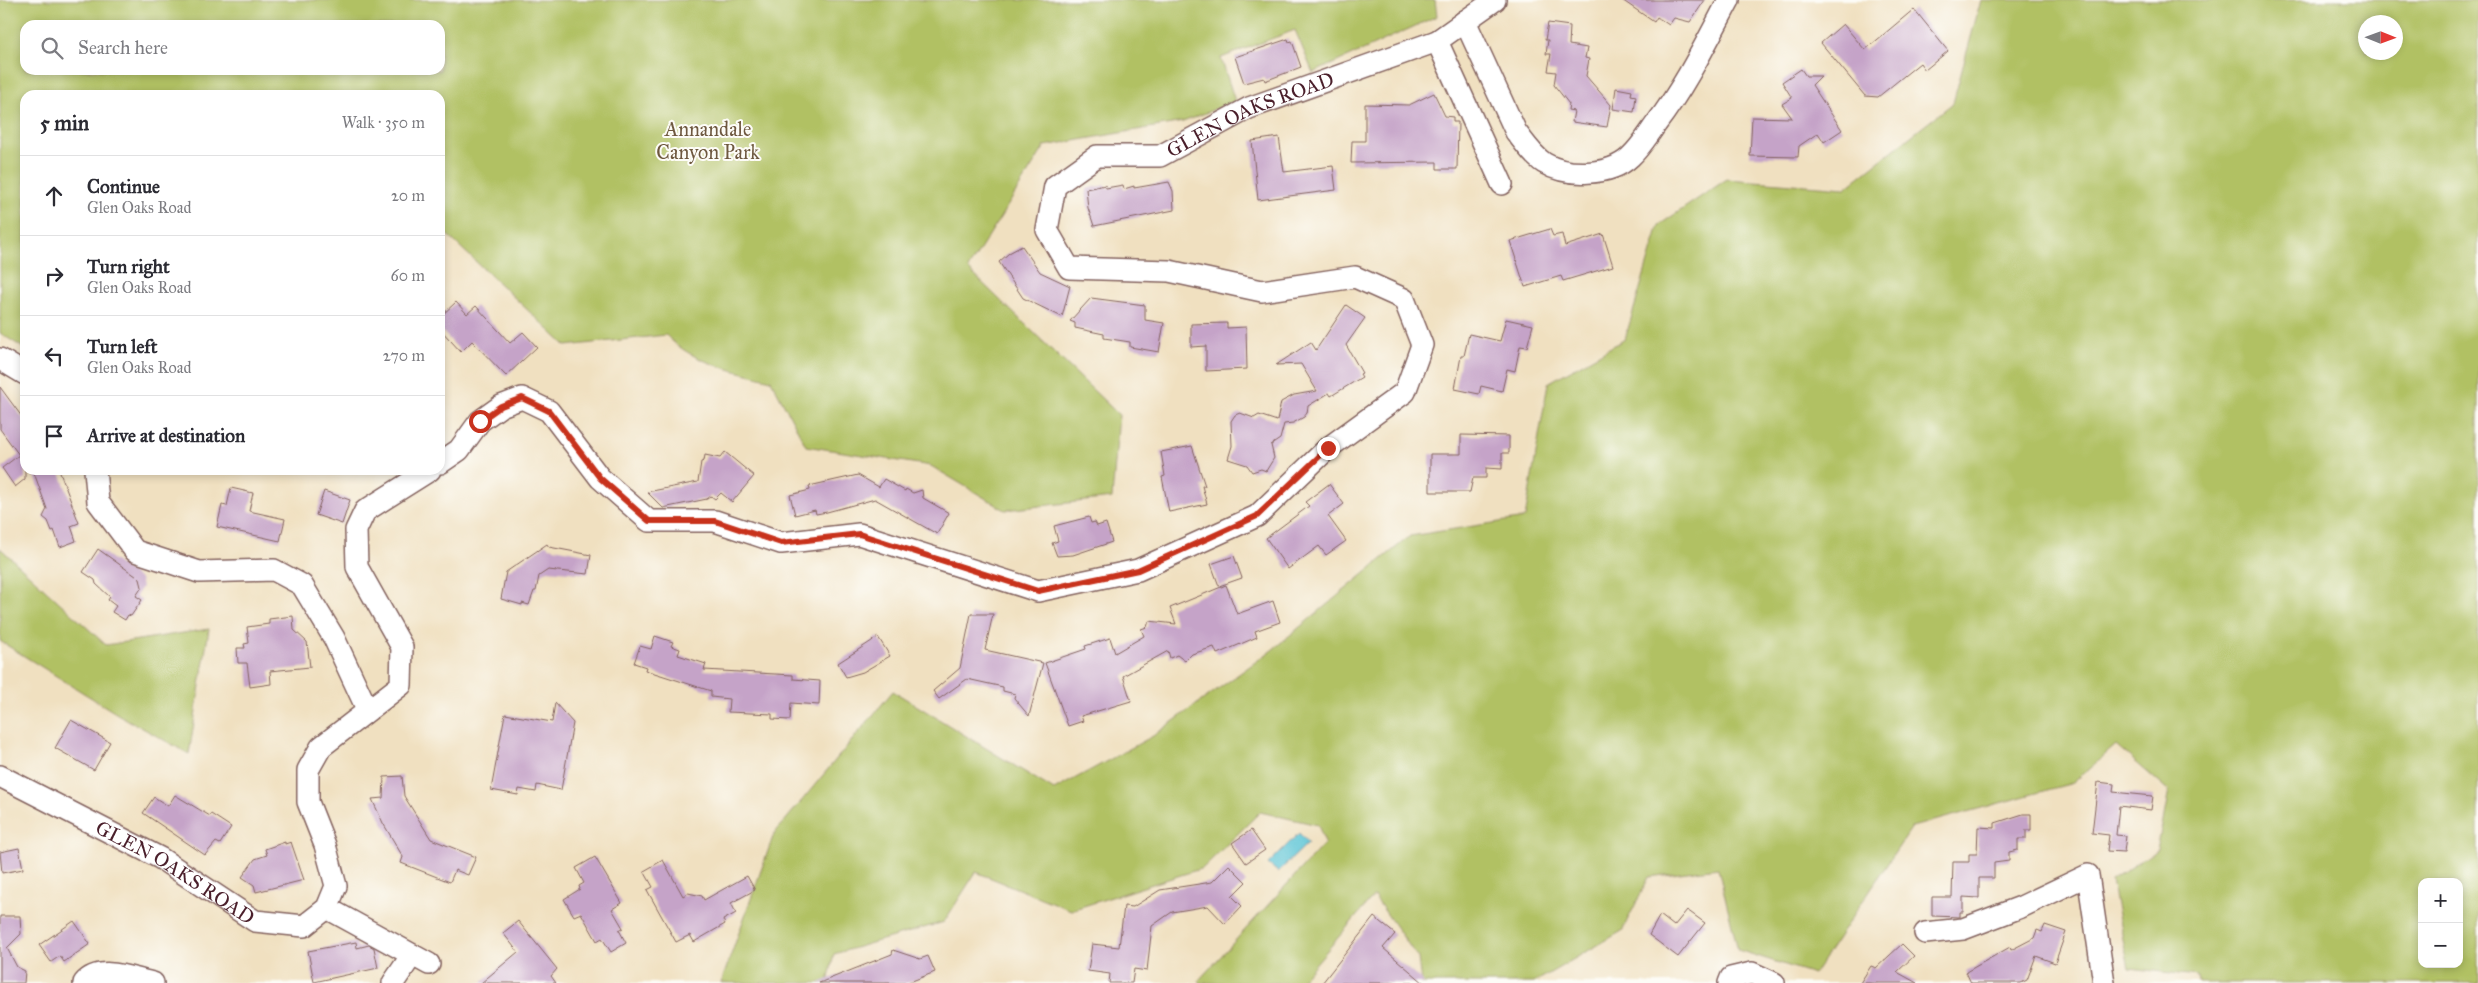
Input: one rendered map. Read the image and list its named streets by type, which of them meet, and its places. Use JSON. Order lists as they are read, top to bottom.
{
  "streets": {
    "street": ["GLEN OAKS ROAD"]
  },
  "parks": ["Annandale Canyon Park"],
  "north": "right",
  "page": {
    "search": "Search here",
    "heading": ["5 min", "Walk · 350 m"],
    "list": [
      ["Continue", "Glen Oaks Road", "20 m"],
      ["Turn right", "Glen Oaks Road", "60 m"],
      ["Turn left", "Glen Oaks Road", "270 m"],
      "Arrive at destination"
    ],
    "map_buttons": ["+", "−"]
  }
}
